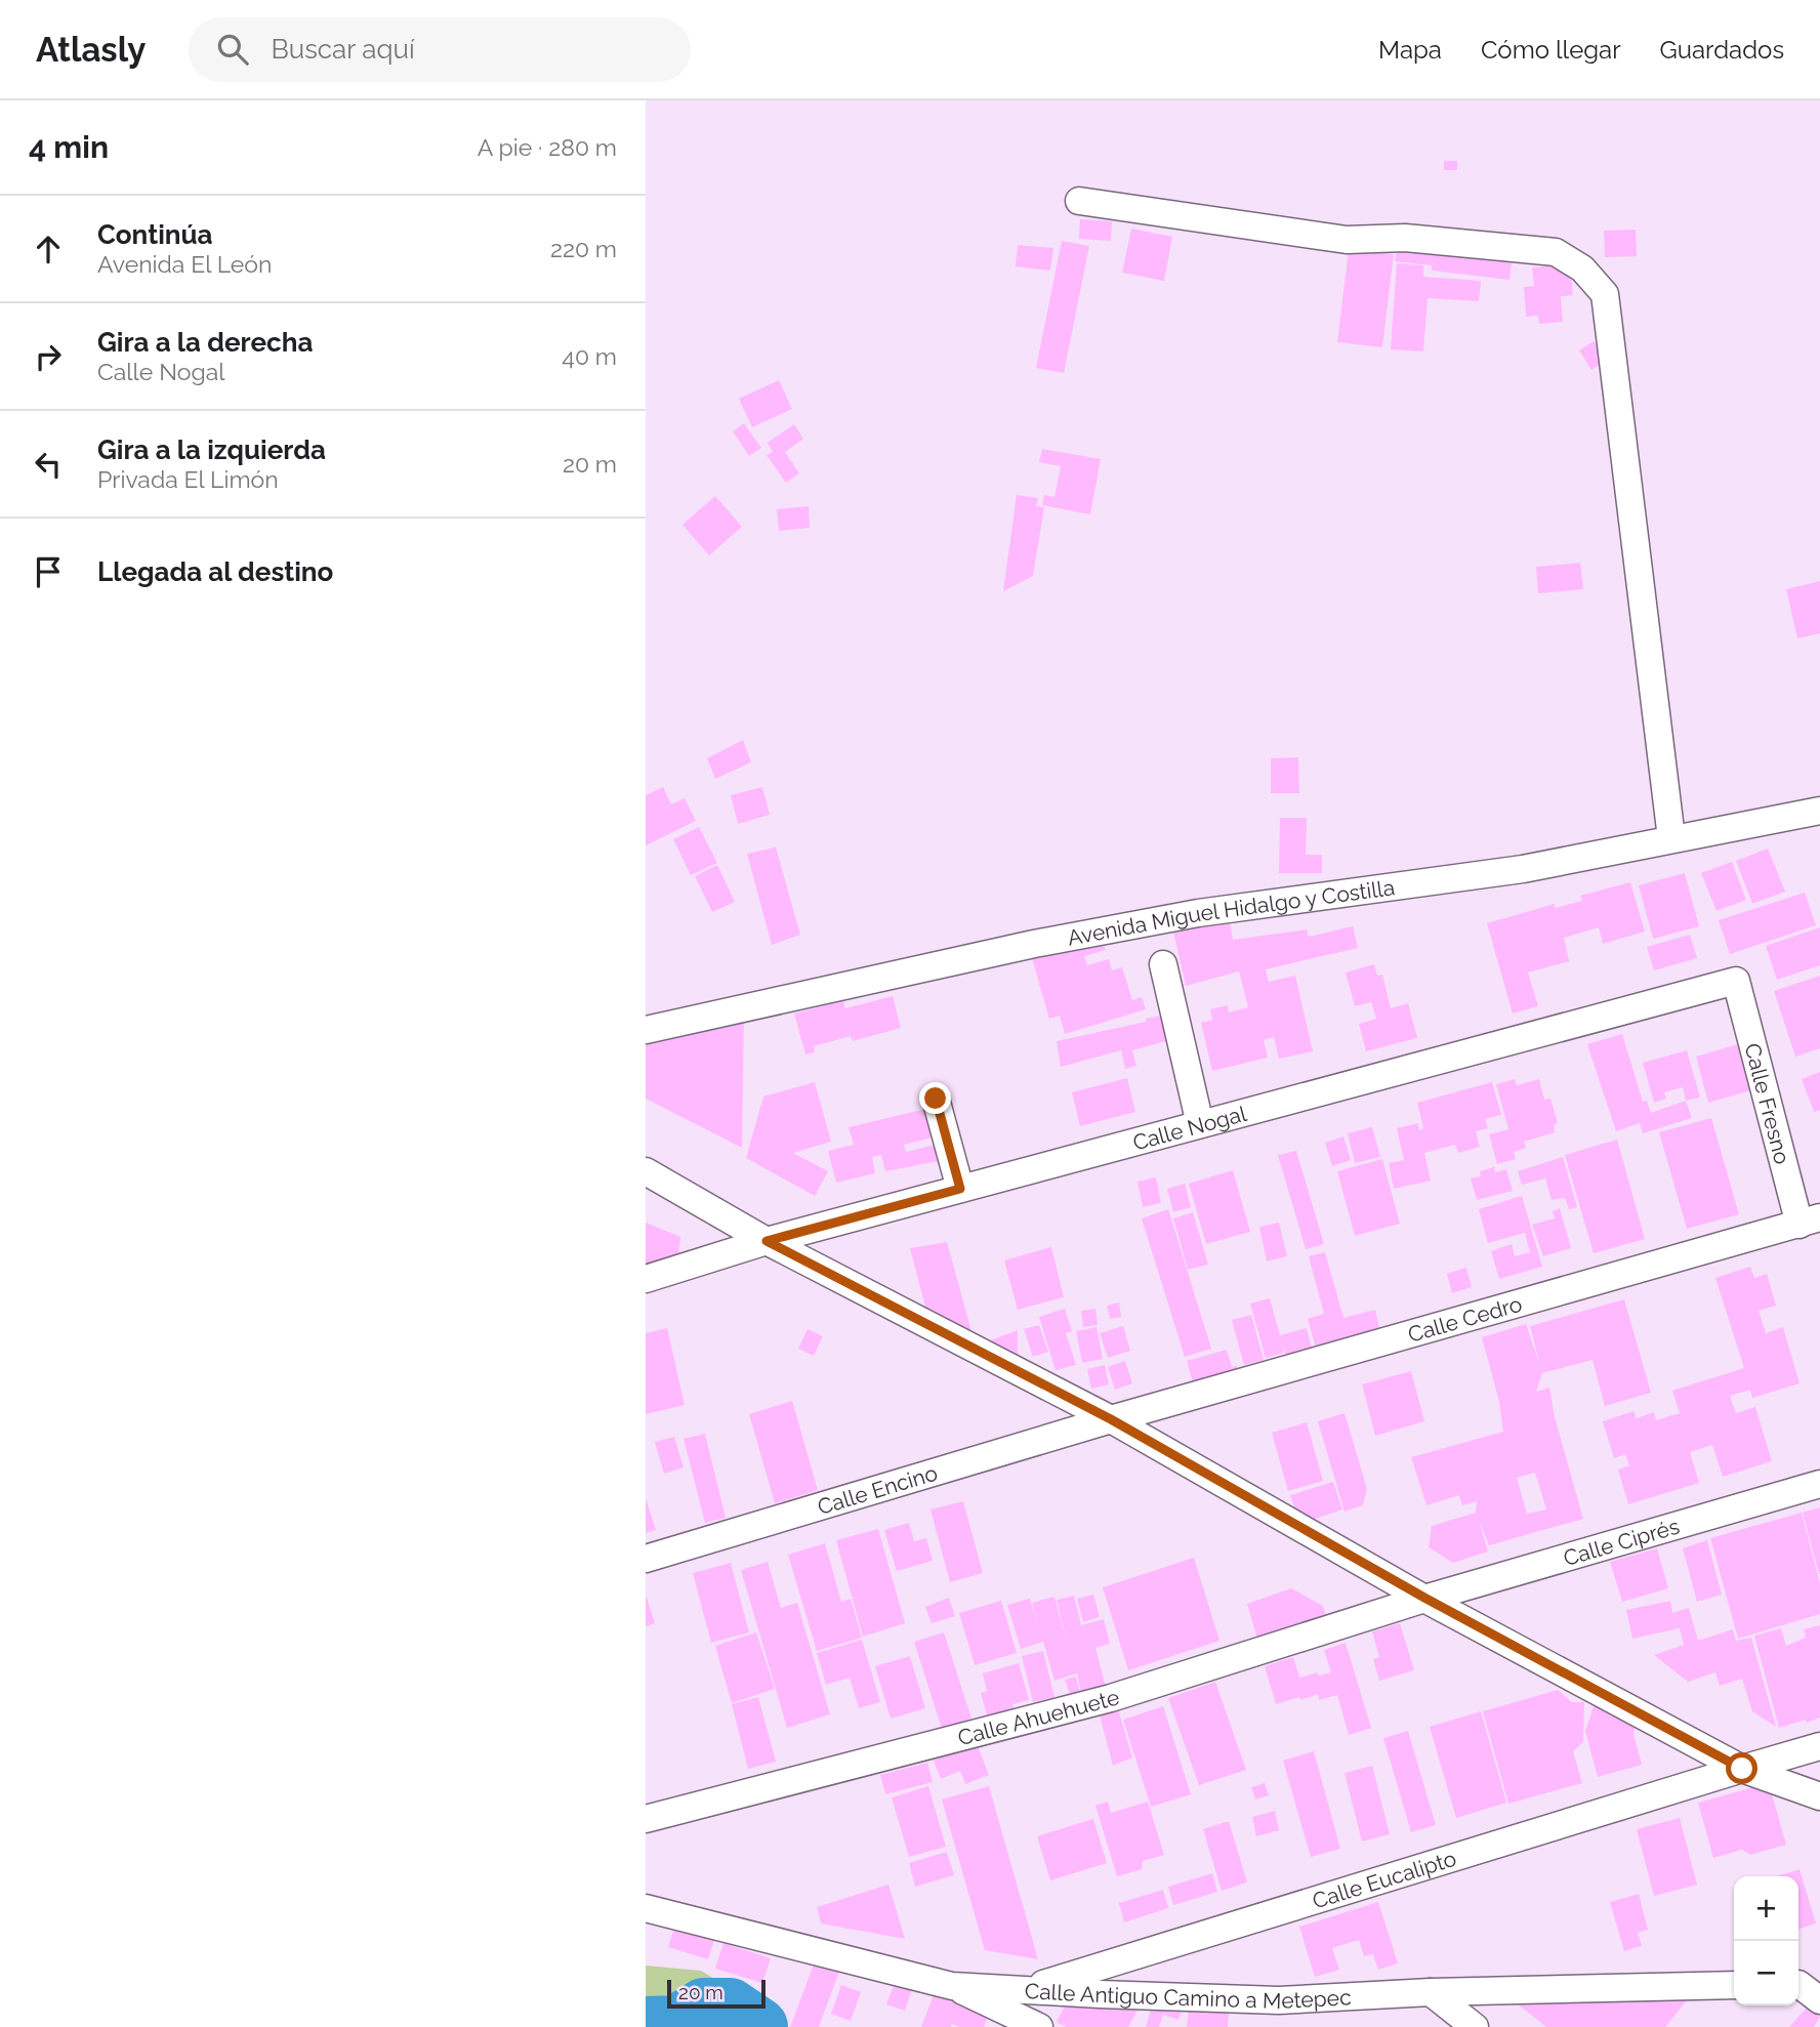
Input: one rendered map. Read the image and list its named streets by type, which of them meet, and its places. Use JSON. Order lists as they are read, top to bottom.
{
  "streets": {
    "street": [
      "Avenida Miguel Hidalgo y Costilla",
      "Calle Fresno",
      "Calle Nogal",
      "Calle Cedro",
      "Calle Encino",
      "Calle Ciprés",
      "Calle Ahuehuete",
      "Calle Eucalipto",
      "Calle Antiguo Camino a Metepec"
    ]
  },
  "crossings": [
    ["Calle Fresno", "Calle Nogal"],
    ["Calle Fresno", "Calle Cedro"],
    ["Calle Cedro", "Calle Encino"],
    ["Calle Ciprés", "Calle Ahuehuete"],
    ["Calle Eucalipto", "Calle Antiguo Camino a Metepec"]
  ],
  "scale_bar": "20 m",
  "page": {
    "header": "Atlasly",
    "search": "Buscar aquí",
    "nav": ["Mapa", "Cómo llegar", "Guardados"],
    "heading": ["4 min", "A pie · 280 m"],
    "list": [
      ["Continúa", "Avenida El León", "220 m"],
      ["Gira a la derecha", "Calle Nogal", "40 m"],
      ["Gira a la izquierda", "Privada El Limón", "20 m"],
      "Llegada al destino"
    ],
    "map_buttons": ["+", "−"],
    "scale": "20 m"
  }
}
